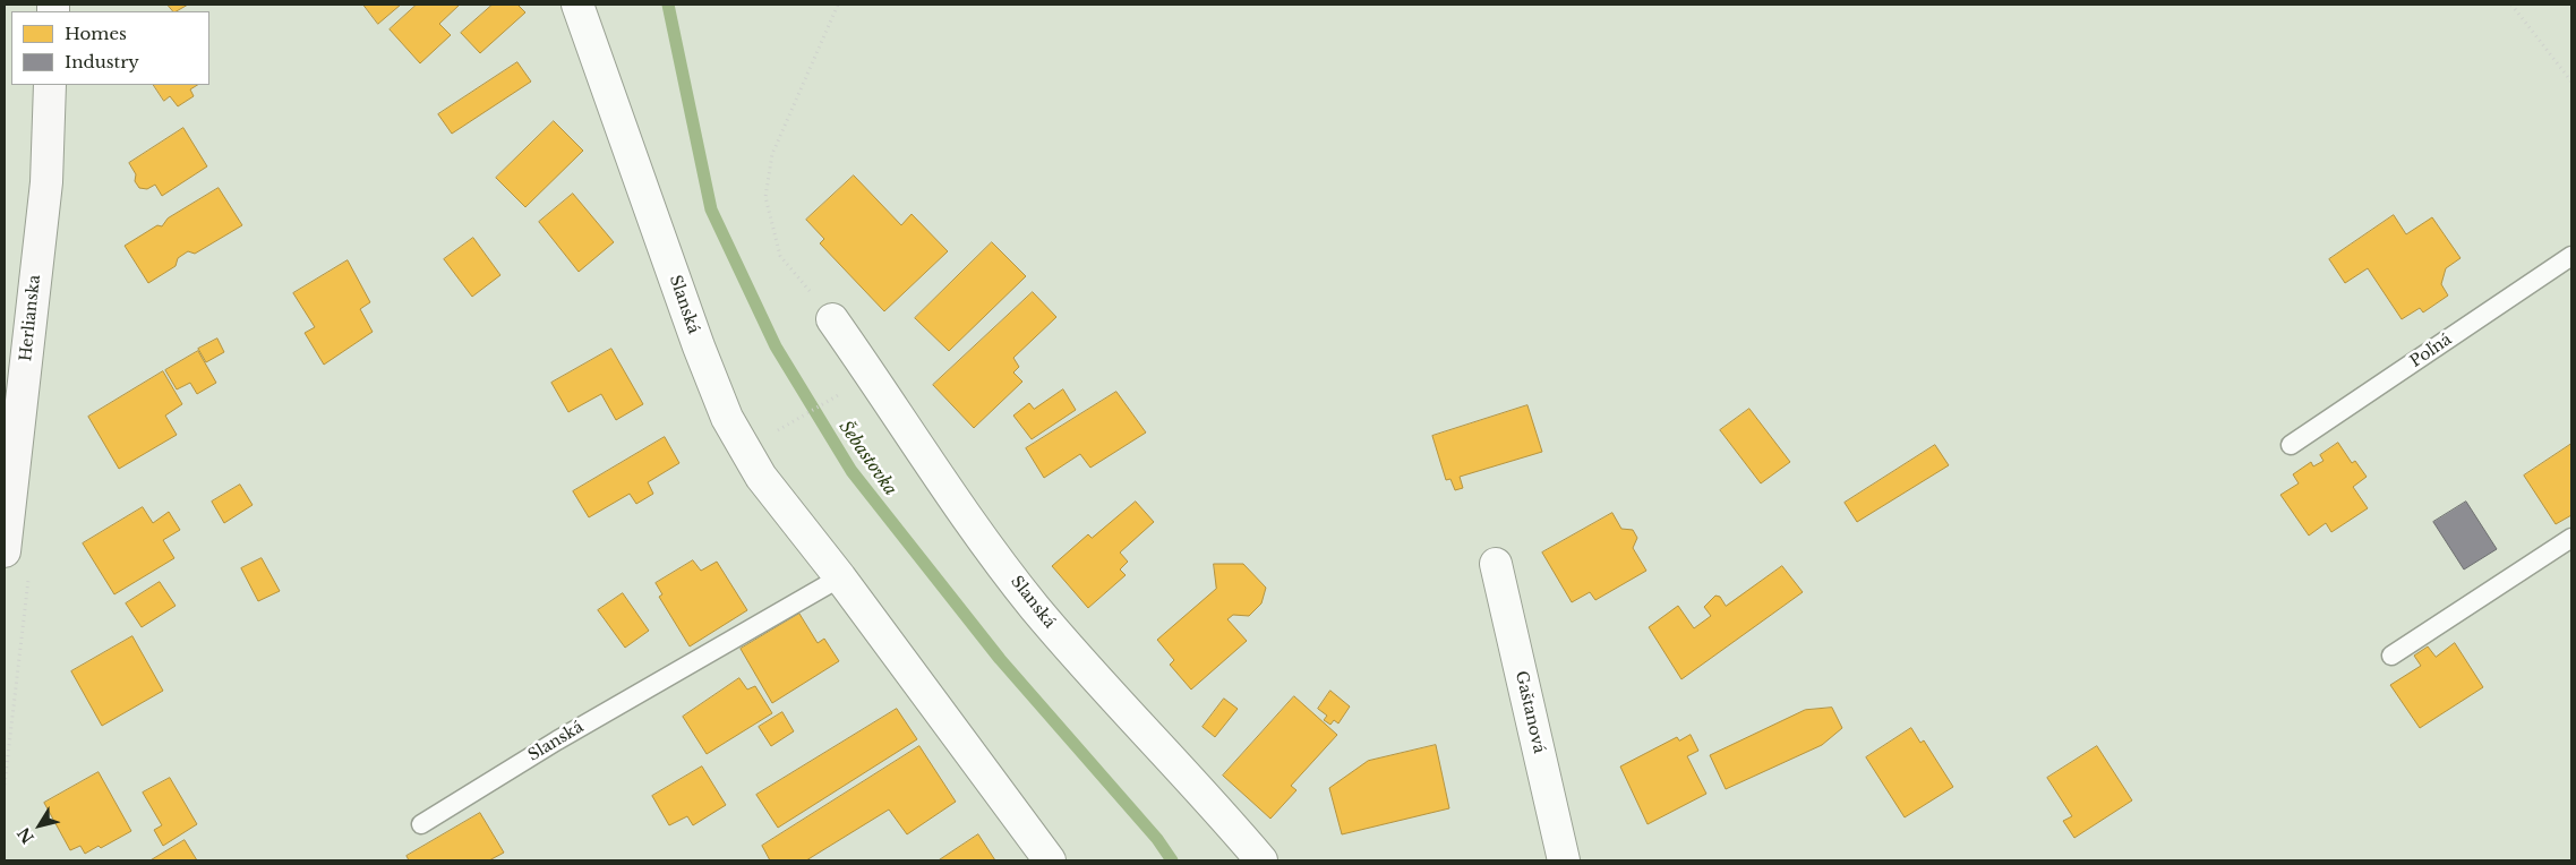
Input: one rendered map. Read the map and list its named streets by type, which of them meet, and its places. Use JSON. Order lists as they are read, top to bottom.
{
  "streets": {
    "street": ["Slanská", "Herlianska", "Gaštanová"],
    "lane": ["Poľná"]
  },
  "water": ["Šebastovka"],
  "legend": ["Homes", "Industry"],
  "north": "bottom left"
}
